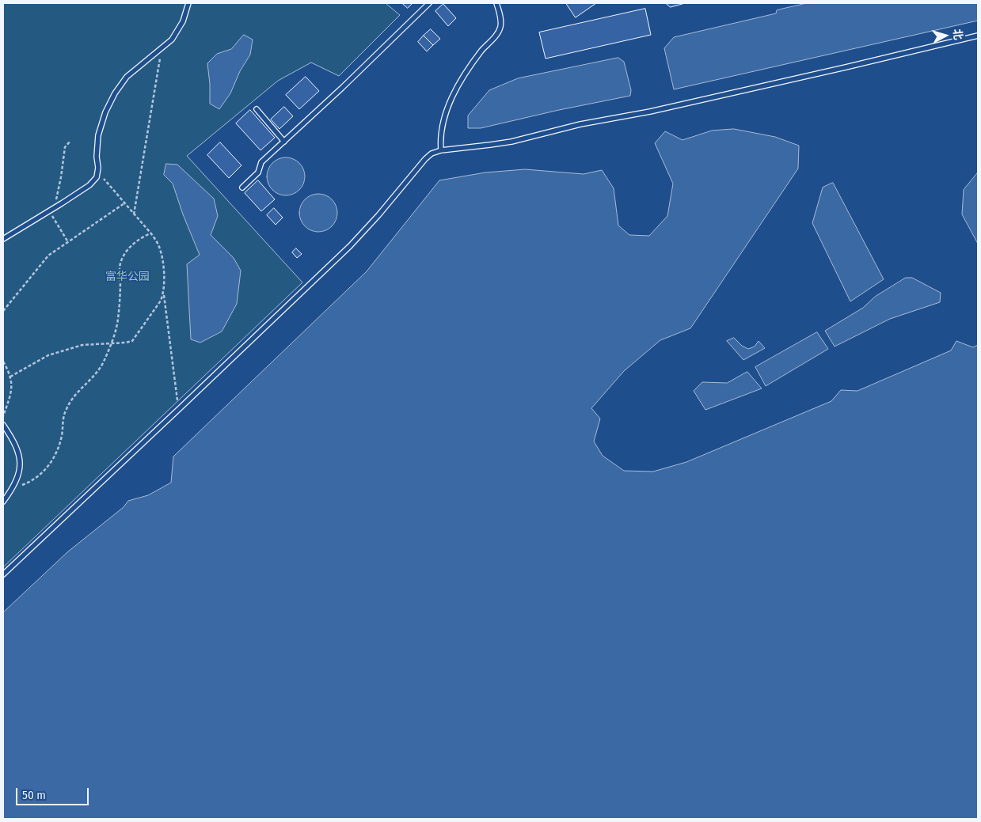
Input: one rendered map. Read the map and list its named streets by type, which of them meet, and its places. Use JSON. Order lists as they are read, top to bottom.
{
  "parks": ["富华公园"],
  "scale_bar": "50 m",
  "north": "right"
}
